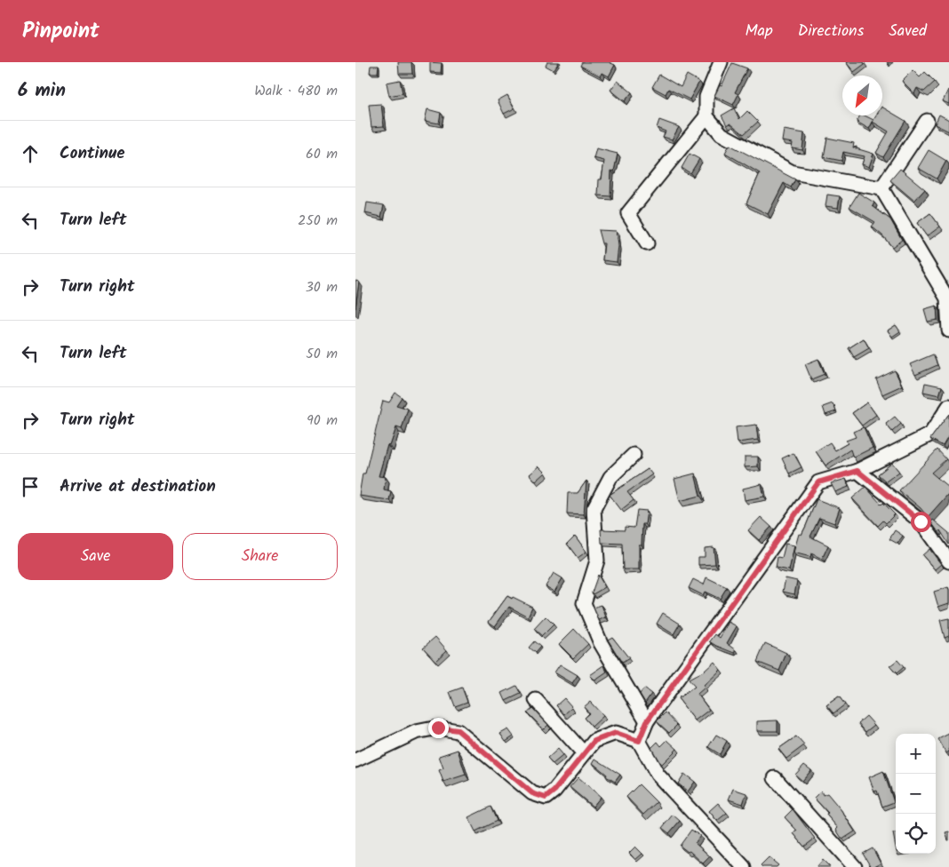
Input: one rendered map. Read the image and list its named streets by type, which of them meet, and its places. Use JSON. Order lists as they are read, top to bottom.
{
  "north": "bottom left",
  "page": {
    "header": "Pinpoint",
    "nav": ["Map", "Directions", "Saved"],
    "heading": ["6 min", "Walk · 480 m"],
    "list": [
      ["Continue", "60 m"],
      ["Turn left", "250 m"],
      ["Turn right", "30 m"],
      ["Turn left", "50 m"],
      ["Turn right", "90 m"],
      "Arrive at destination"
    ],
    "buttons": ["Save", "Share"],
    "map_buttons": ["+", "−"]
  }
}
